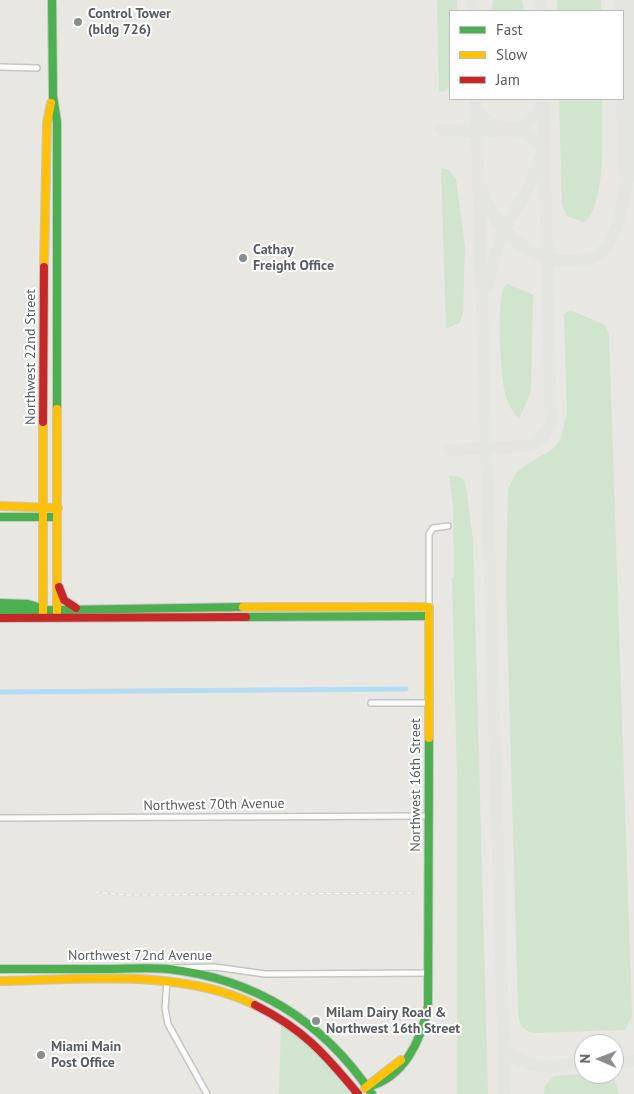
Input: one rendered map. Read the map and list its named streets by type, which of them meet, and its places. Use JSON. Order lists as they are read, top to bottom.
{
  "streets": {
    "main road": ["Northwest 22nd Street", "Northwest 16th Street", "Northwest 72nd Avenue"],
    "street": ["Northwest 70th Avenue"]
  },
  "crossings": [
    ["Northwest 16th Street", "Northwest 70th Avenue"],
    ["Northwest 16th Street", "Northwest 72nd Avenue"]
  ],
  "places": [
    "Control Tower (bldg 726)",
    "Cathay Freight Office",
    "Milam Dairy Road & Northwest 16th Street",
    "Miami Main Post Office"
  ],
  "legend": ["Fast", "Slow", "Jam"],
  "north": "left"
}
